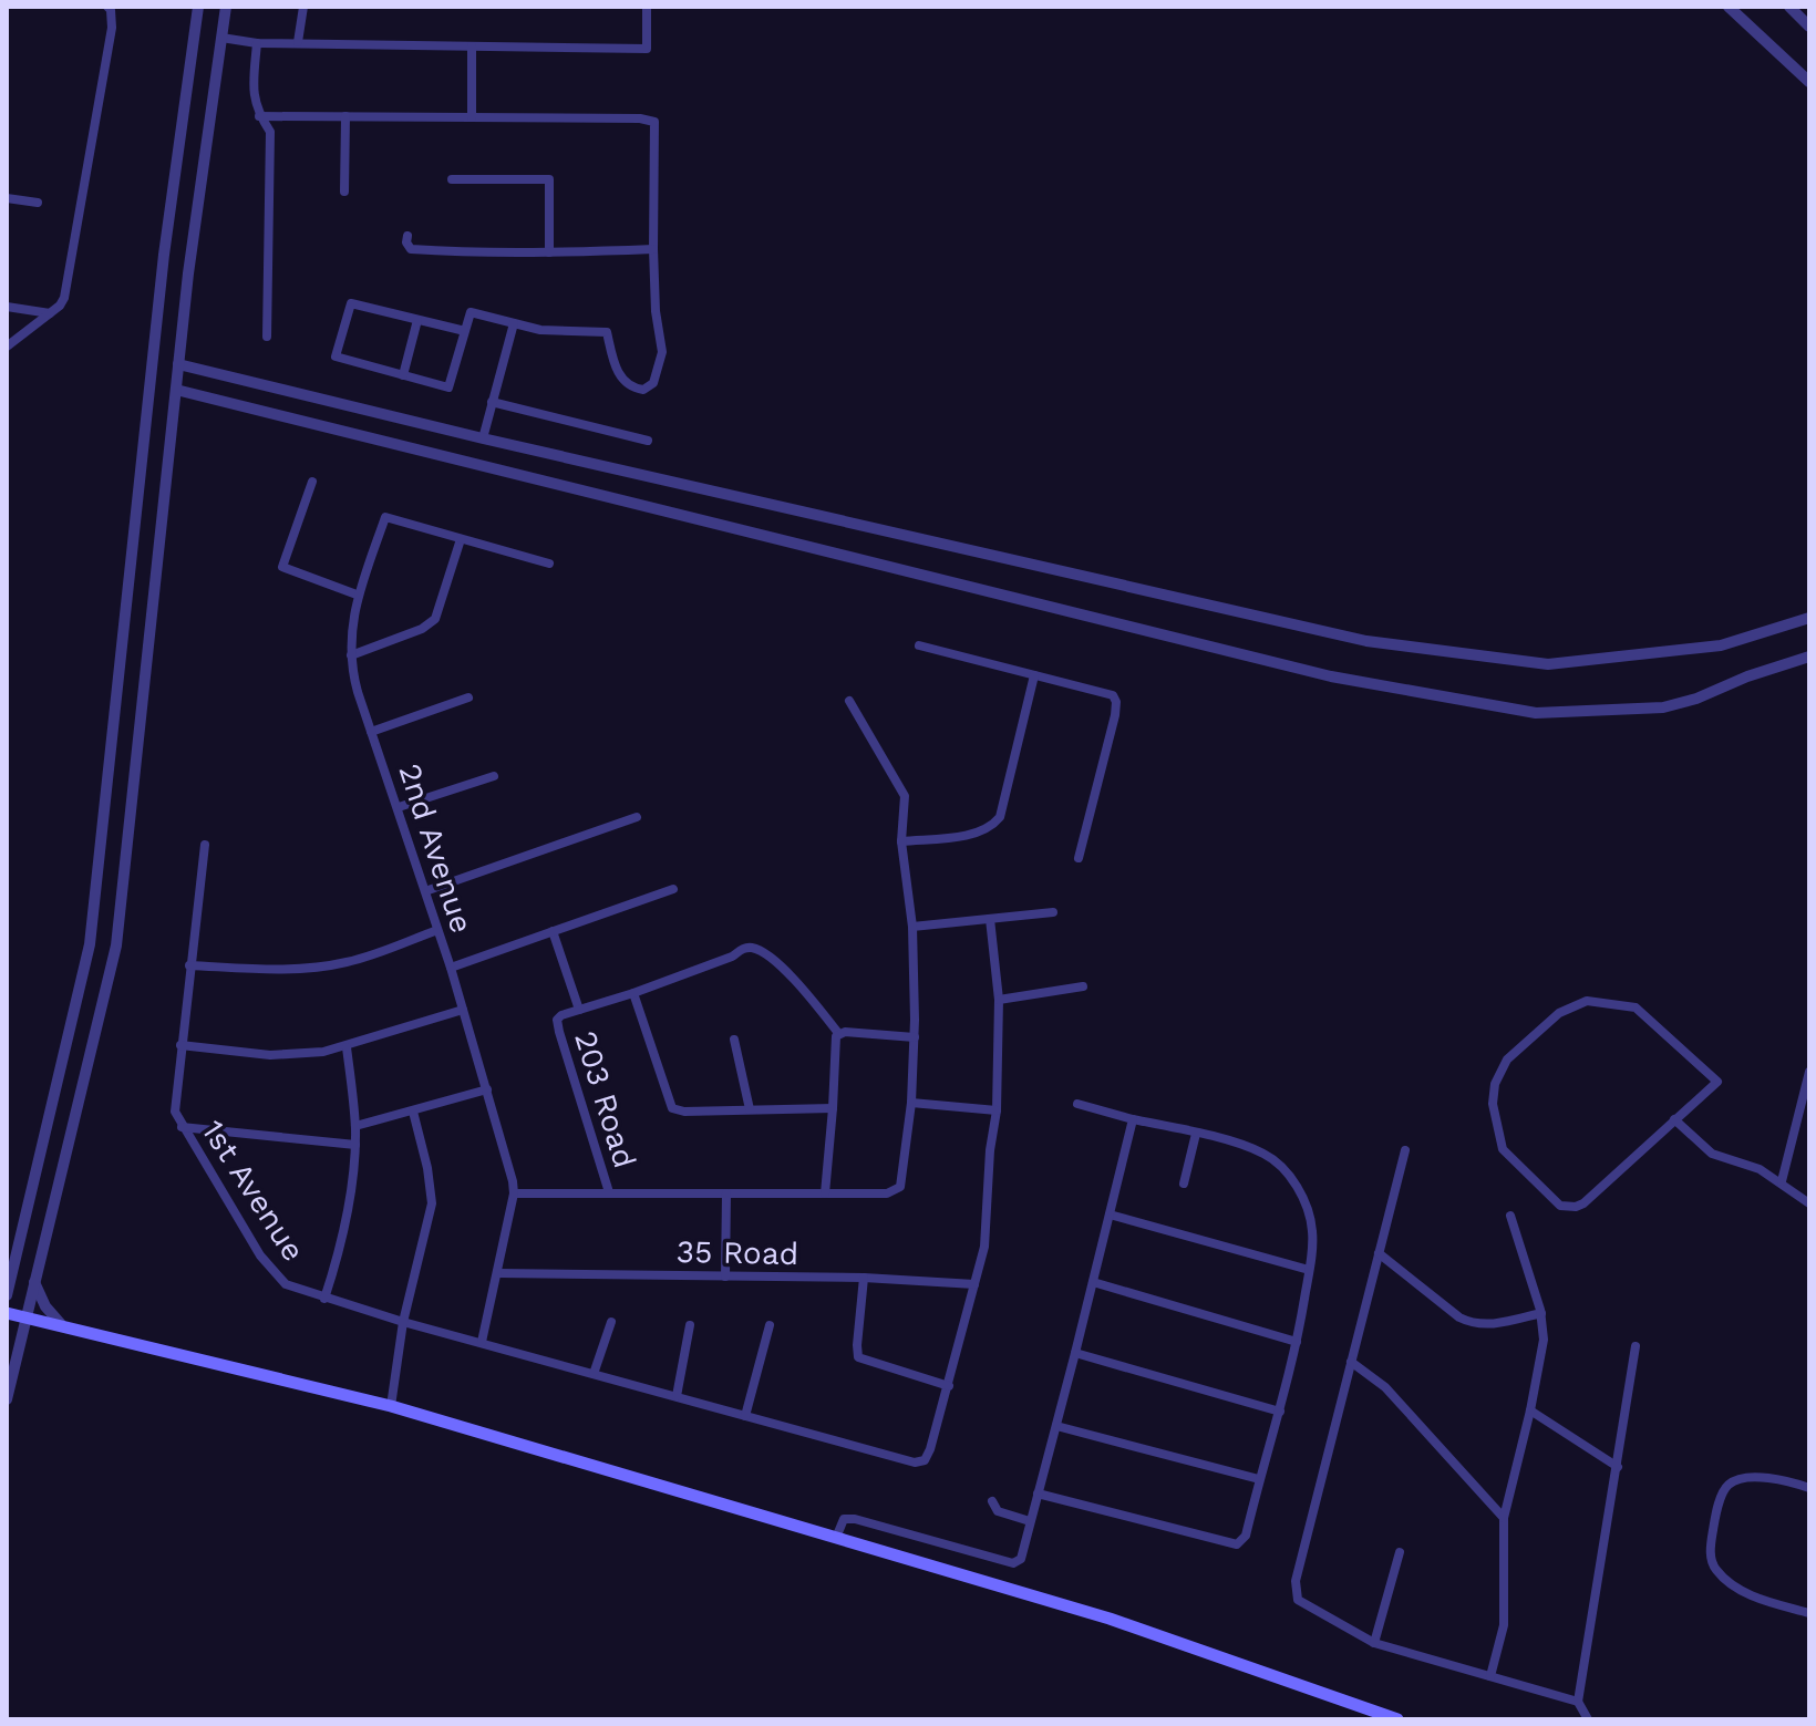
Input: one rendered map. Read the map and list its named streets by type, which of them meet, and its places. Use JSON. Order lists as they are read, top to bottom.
{
  "streets": {
    "street": [
      "2nd Avenue",
      "203 Road",
      "1st Avenue",
      "35 Road"
    ]
  },
  "crossings": [
    ["2nd Avenue", "1st Avenue"],
    ["2nd Avenue", "35 Road"]
  ]
}
